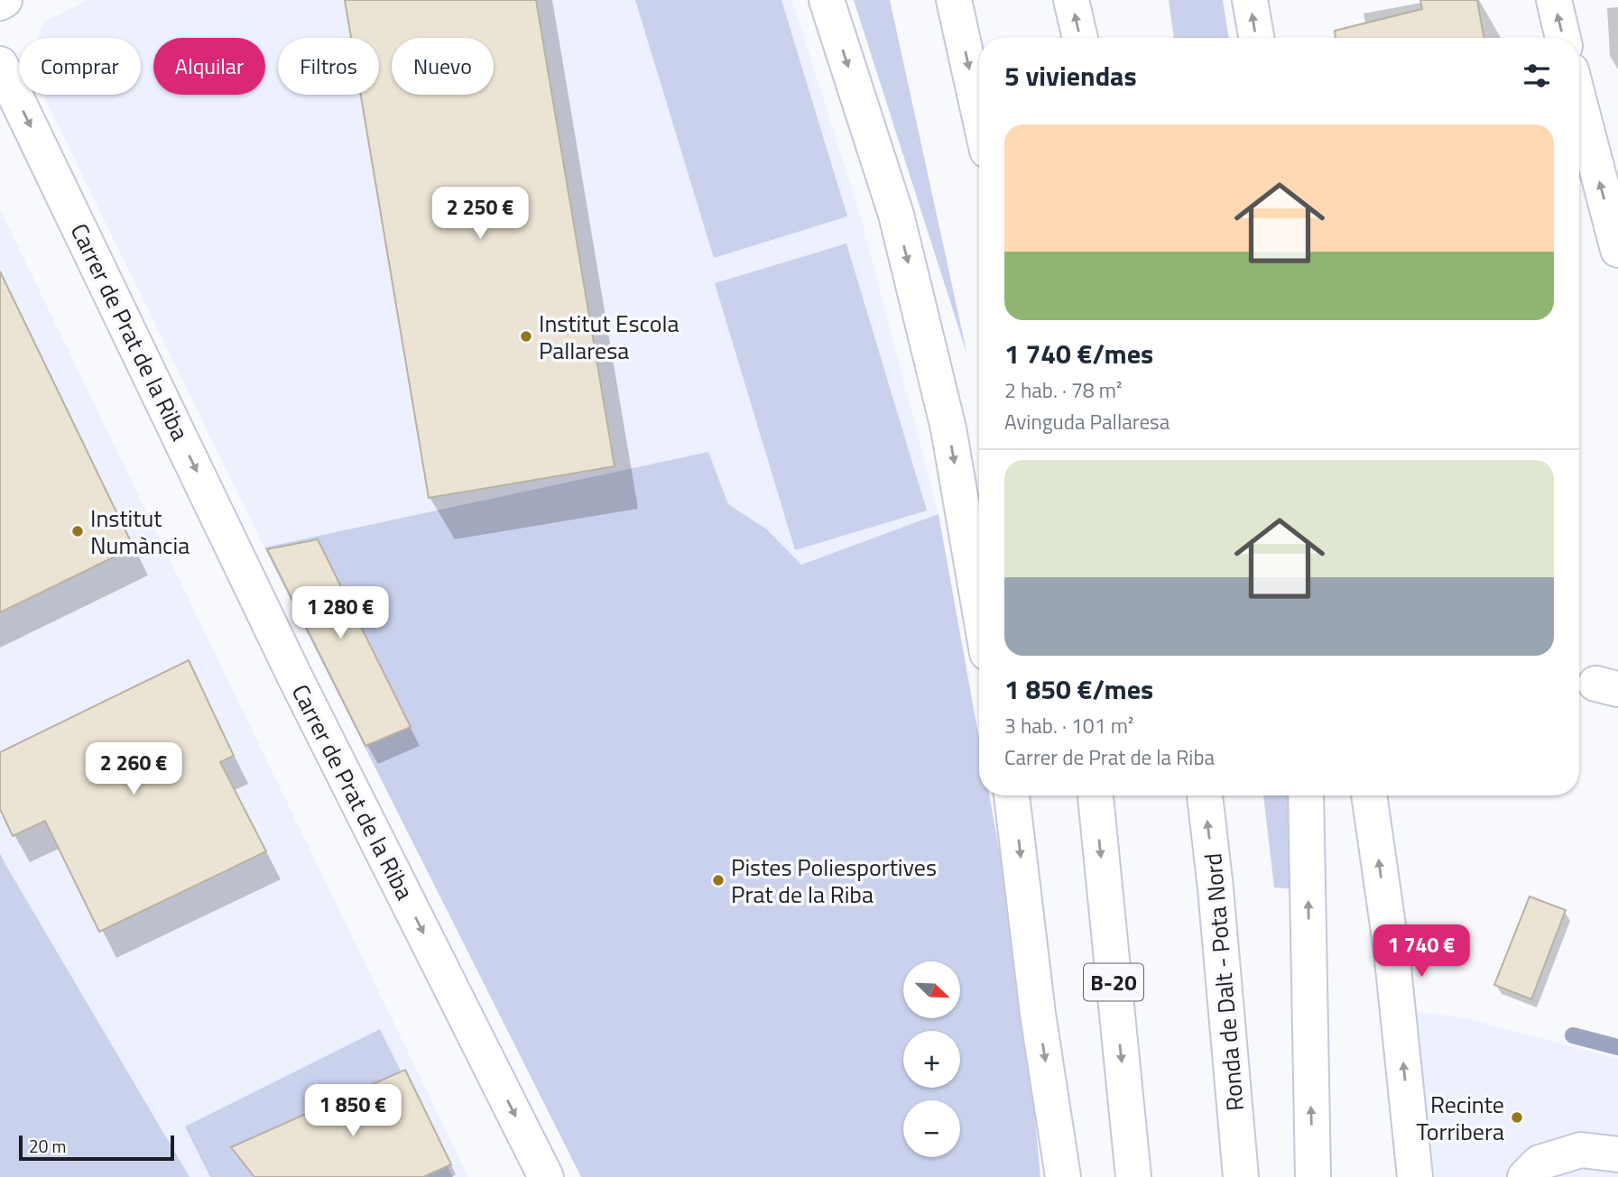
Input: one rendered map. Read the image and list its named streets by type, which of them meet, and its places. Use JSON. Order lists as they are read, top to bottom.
{
  "streets": {
    "main road": ["Carrer de Prat de la Riba", "B-20", "Ronda de Dalt - Pota Nord"]
  },
  "one_way": ["Carrer de Prat de la Riba"],
  "places": [
    "Institut Escola Pallaresa",
    "Institut Numància",
    "Pistes Poliesportives Prat de la Riba",
    "Recinte Torribera"
  ],
  "scale_bar": "20 m",
  "north": "bottom right",
  "page": {
    "chip": [
      "Comprar",
      "Alquilar",
      "Filtros",
      "Nuevo"
    ],
    "heading": "5 viviendas",
    "list": [
      {
        "name": "1 740 €/mes",
        "note": "2 hab. · 78 m² · Avinguda Pallaresa"
      },
      {
        "name": "1 850 €/mes",
        "note": "3 hab. · 101 m² · Carrer de Prat de la Riba"
      }
    ],
    "price": [
      "2 250 €",
      "1 280 €",
      "2 260 €",
      "1 740 €",
      "1 850 €"
    ],
    "map_buttons": ["+", "−"],
    "scale": "20 m"
  }
}
